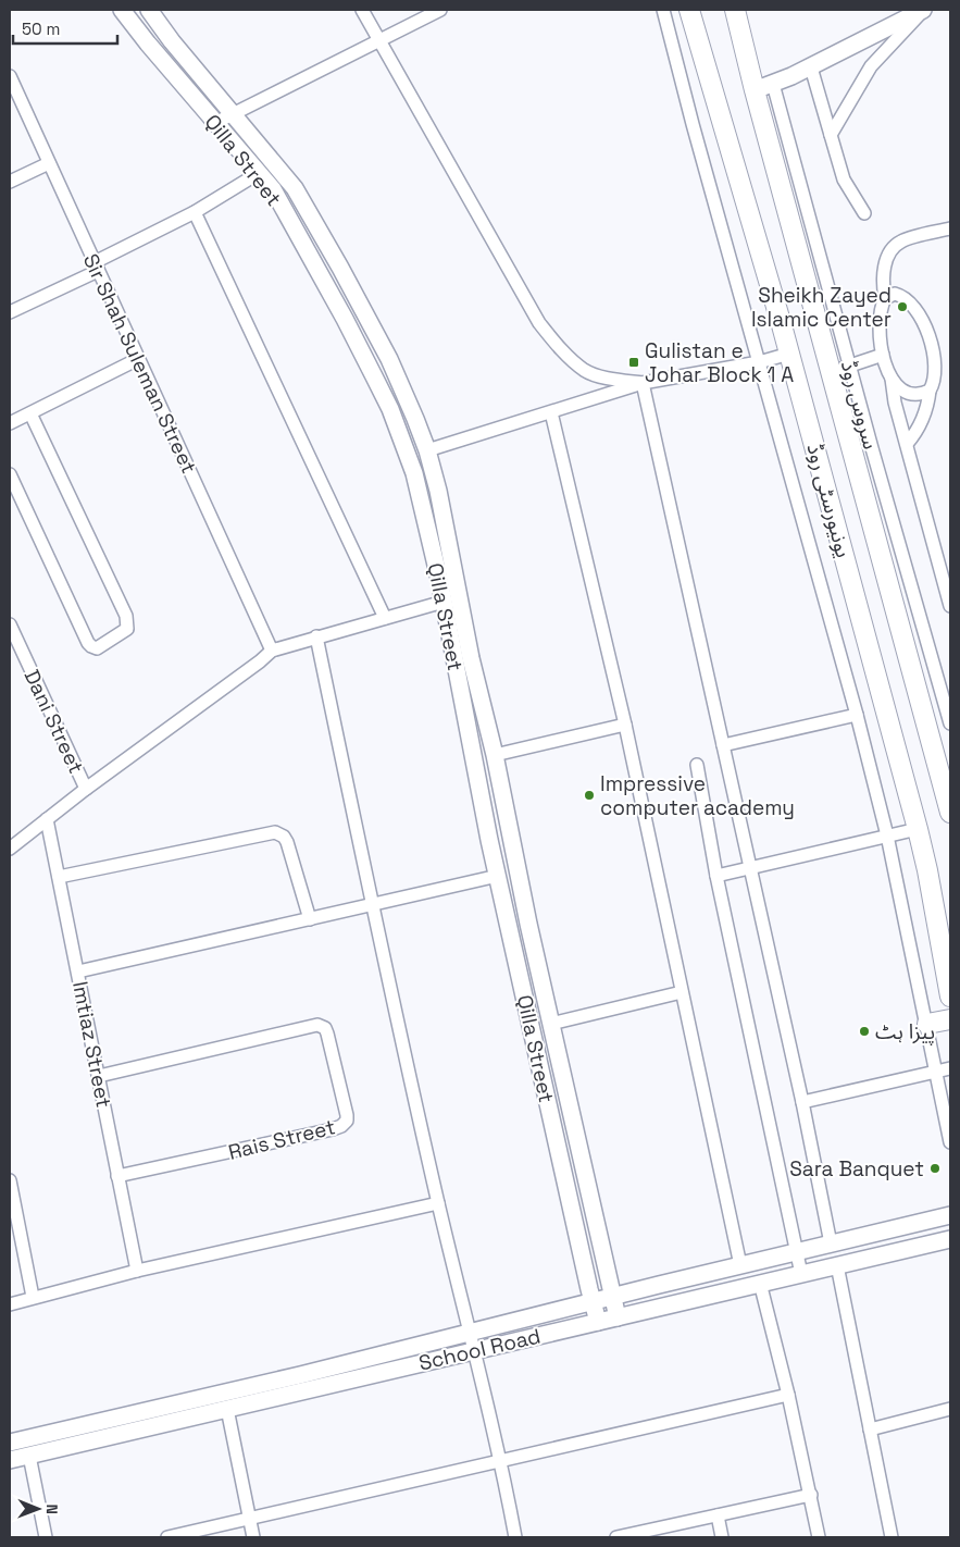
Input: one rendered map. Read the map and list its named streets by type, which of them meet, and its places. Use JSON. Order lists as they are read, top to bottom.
{
  "streets": {
    "main road": ["یونیورسٹی روڈ"],
    "street": [
      "Qilla Street",
      "Sir Shah Suleman Street",
      "سروس روڈ",
      "Dani Street",
      "Imtiaz Street",
      "Rais Street",
      "School Road"
    ]
  },
  "crossings": [
    ["Qilla Street", "School Road"],
    ["Imtiaz Street", "Rais Street"]
  ],
  "places": {
    "other": [
      "Sheikh Zayed Islamic Center",
      "Impressive computer academy",
      "پیزا ہٹ",
      "Sara Banquet"
    ],
    "transit": ["Gulistan e Johar Block 1 A"]
  },
  "scale_bar": "50 m",
  "north": "right"
}
